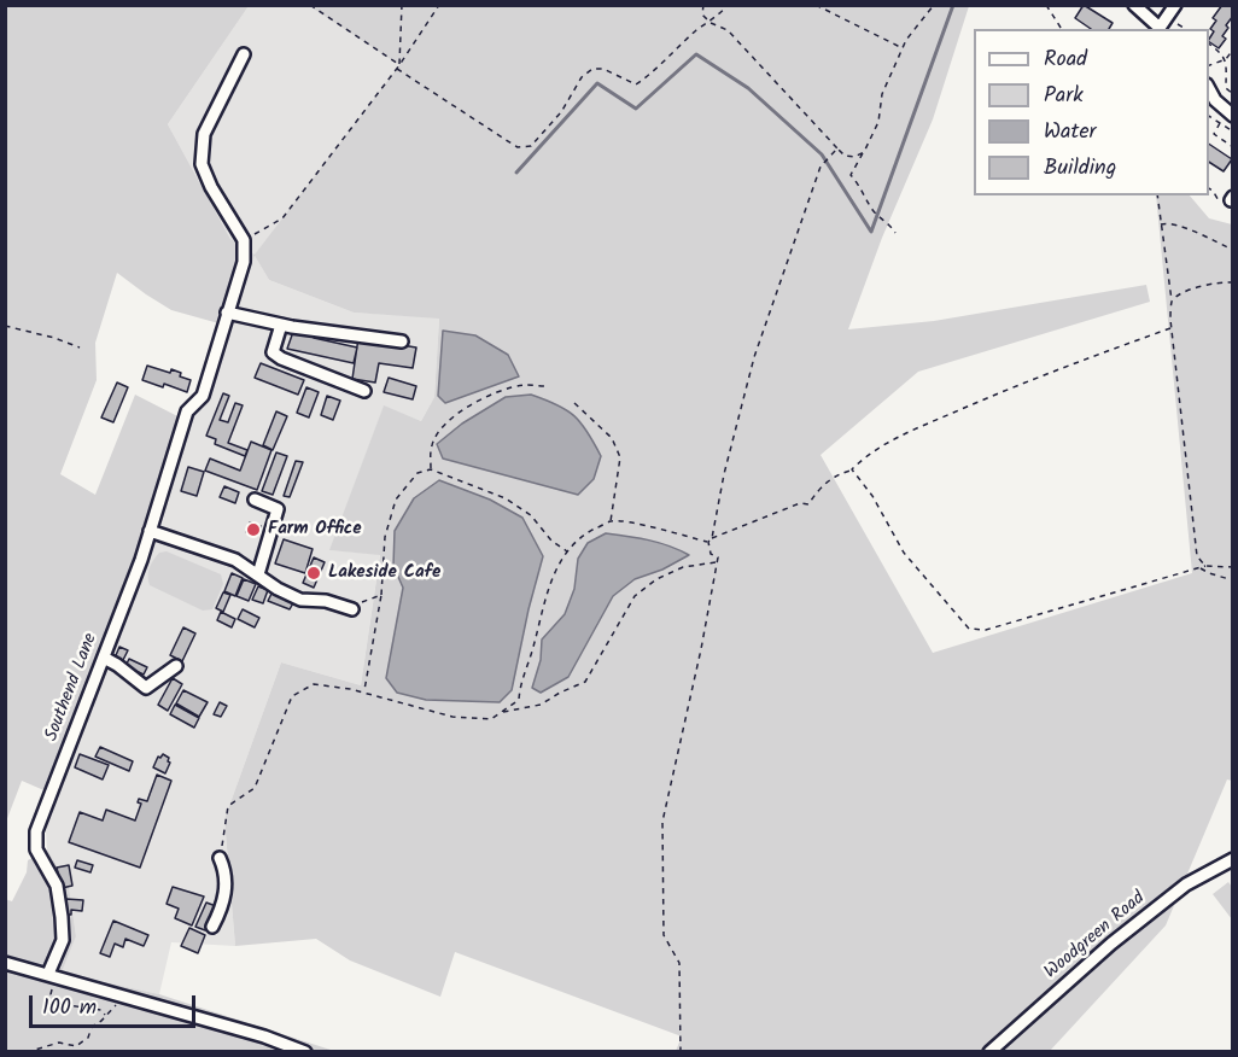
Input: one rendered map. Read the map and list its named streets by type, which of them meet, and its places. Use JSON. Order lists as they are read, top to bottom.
{
  "streets": {
    "street": ["Southend Lane", "Woodgreen Road"]
  },
  "places": ["Farm Office", "Lakeside Cafe"],
  "legend": [
    "Road",
    "Park",
    "Water",
    "Building"
  ],
  "scale_bar": "100 m"
}
